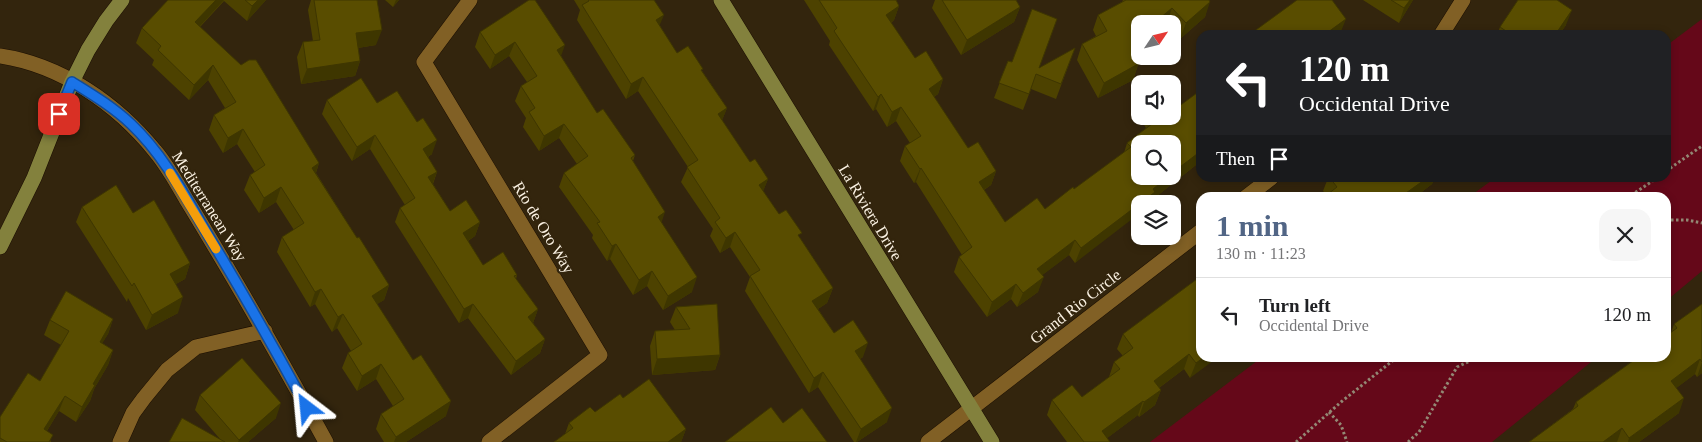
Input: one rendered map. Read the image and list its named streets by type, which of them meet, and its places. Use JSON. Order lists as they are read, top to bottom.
{
  "streets": {
    "street": [
      "Mediterranean Way",
      "La Riviera Drive",
      "Rio de Oro Way",
      "Grand Rio Circle"
    ]
  },
  "crossings": [
    ["La Riviera Drive", "Grand Rio Circle"]
  ],
  "north": "top right",
  "page": {
    "turn": ["120 m", "Occidental Drive"],
    "then": "Then",
    "heading": ["1 min", "130 m · 11:23"],
    "list": [
      {
        "name": "Turn left",
        "note": "Occidental Drive",
        "value": "120 m"
      }
    ]
  }
}
